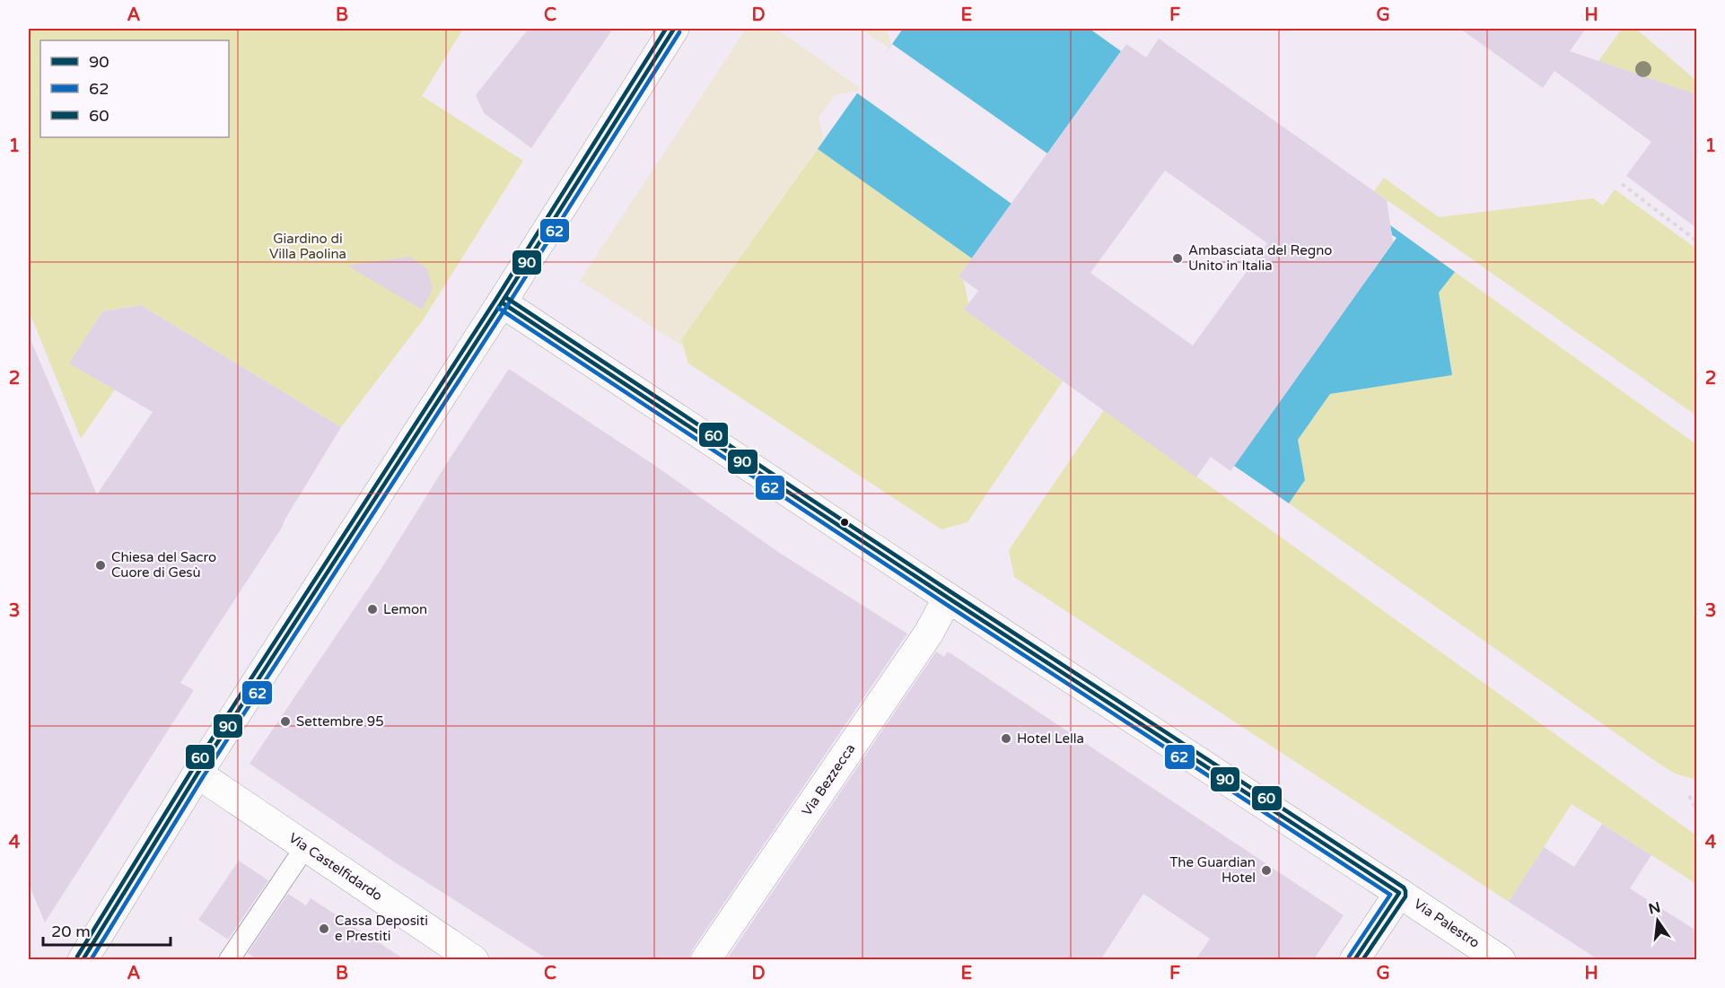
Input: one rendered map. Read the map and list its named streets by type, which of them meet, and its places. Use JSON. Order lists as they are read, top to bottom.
{
  "streets": {
    "main road": ["Via Palestro"],
    "street": ["Via Bezzecca", "Via Castelfidardo"]
  },
  "crossings": [
    ["Via Bezzecca", "Via Palestro"]
  ],
  "parks": ["Giardino di Villa Paolina"],
  "places": [
    "Ambasciata del Regno Unito in Italia",
    "Chiesa del Sacro Cuore di Gesù",
    "Lemon",
    "Settembre 95",
    "Hotel Lella",
    "The Guardian Hotel",
    "Cassa Depositi e Prestiti"
  ],
  "lines": ["transit line 90", "transit line 60", "transit line 62"],
  "legend": ["90", "62", "60"],
  "scale_bar": "20 m",
  "north": "top",
  "grid": {
    "columns": [
      "A",
      "B",
      "C",
      "D",
      "E",
      "F",
      "G",
      "H"
    ],
    "rows": [
      "1",
      "2",
      "3",
      "4"
    ]
  }
}
